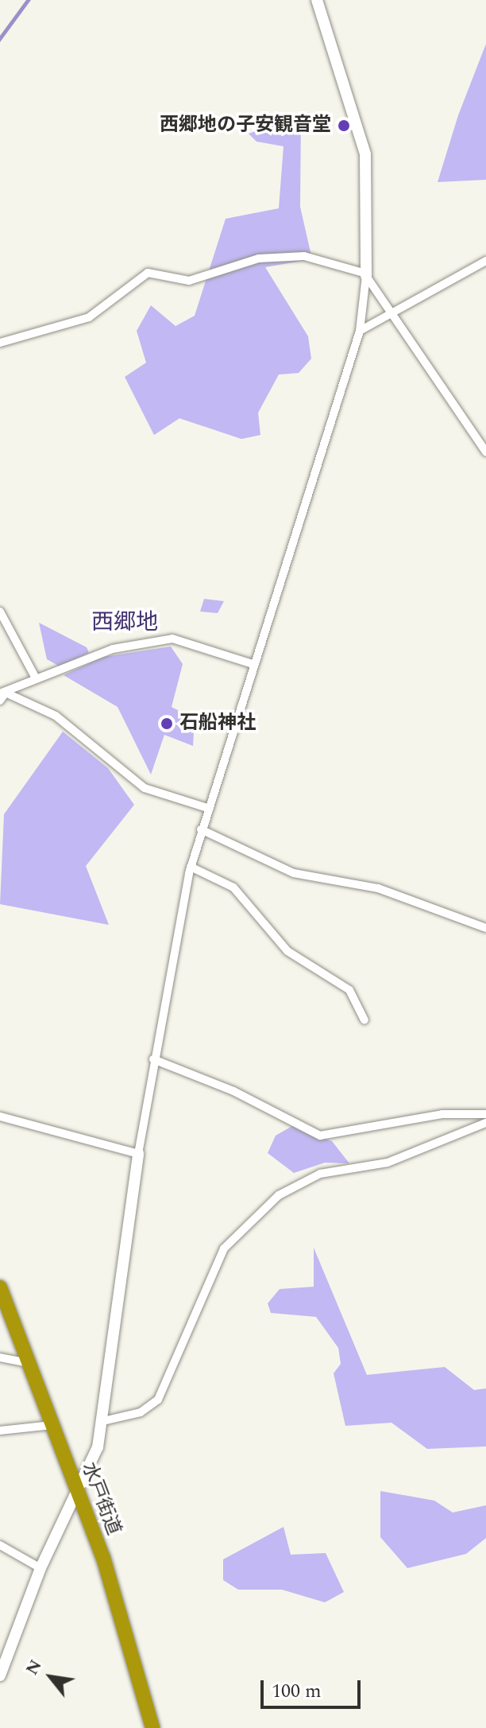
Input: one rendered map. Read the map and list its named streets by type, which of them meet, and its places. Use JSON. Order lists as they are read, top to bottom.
{
  "streets": {
    "highway": ["水戸街道"]
  },
  "districts": ["西郷地"],
  "places": ["西郷地の子安観音堂", "石船神社"],
  "scale_bar": "100 m",
  "north": "top left"
}
